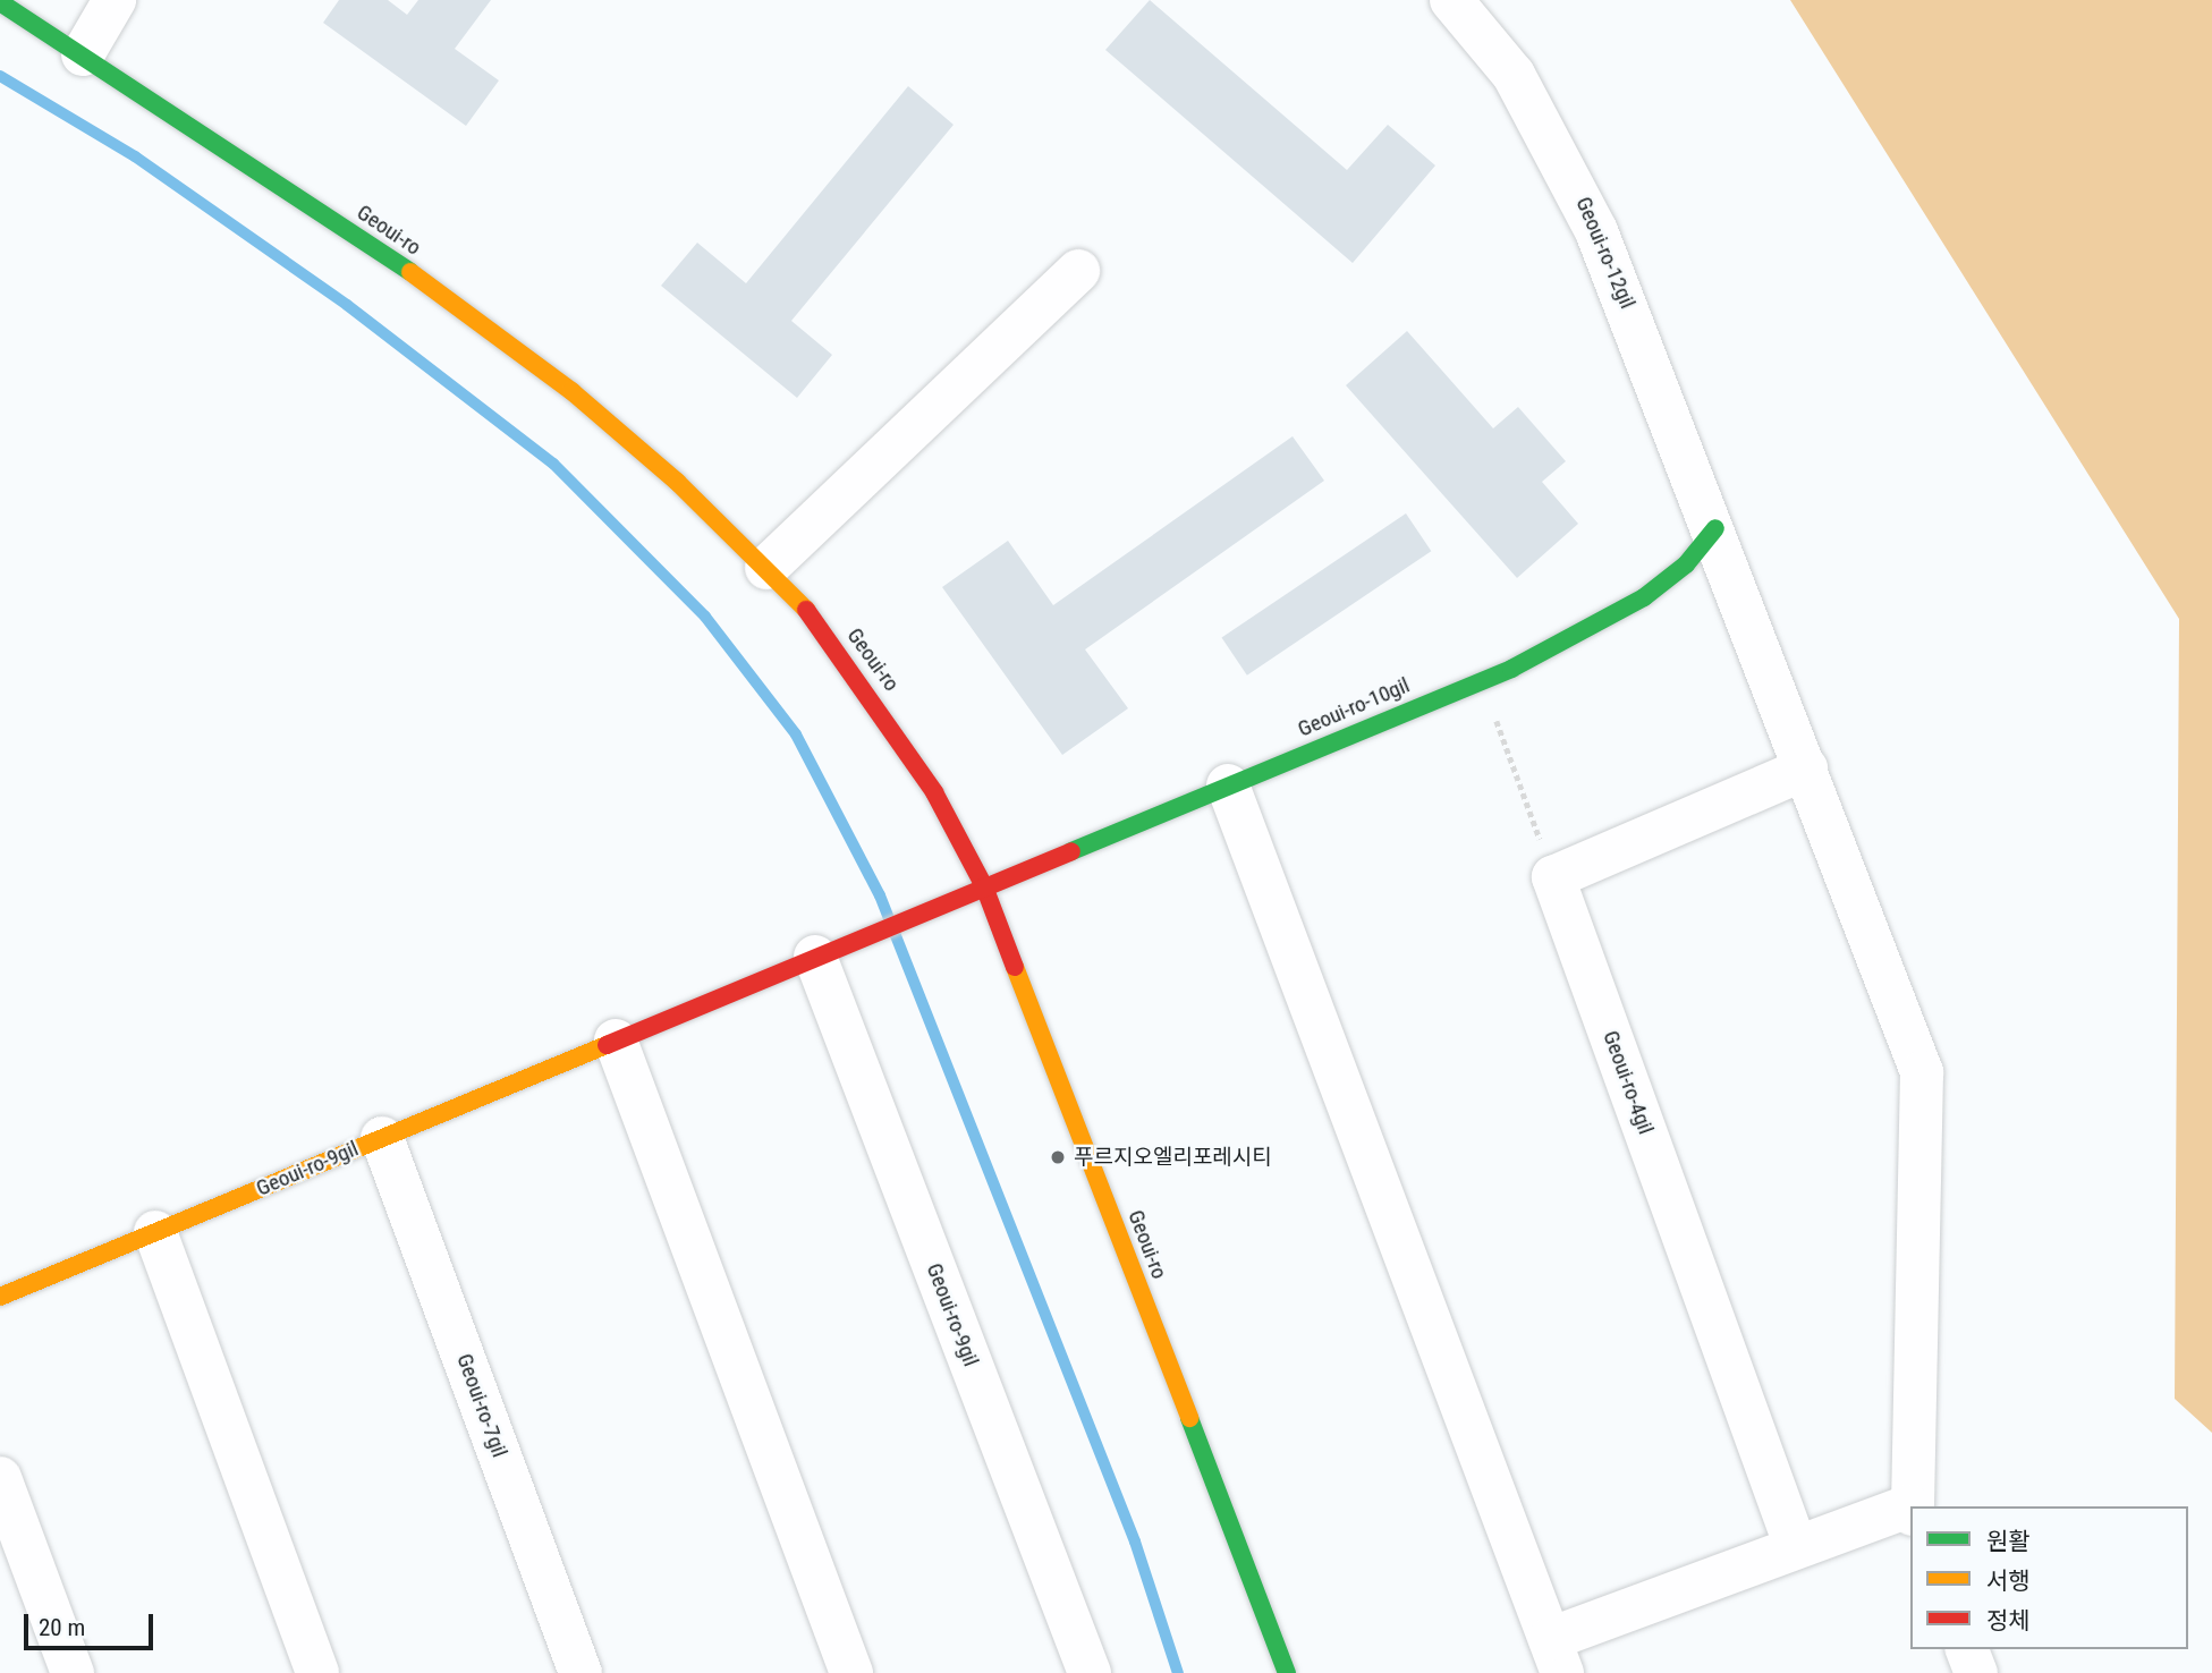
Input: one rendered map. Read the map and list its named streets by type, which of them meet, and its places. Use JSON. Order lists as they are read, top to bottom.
{
  "streets": {
    "street": [
      "Geoui-ro",
      "Geoui-ro-12gil",
      "Geoui-ro-10gil",
      "Geoui-ro-4gil",
      "Geoui-ro-9gil",
      "Geoui-ro-7gil"
    ]
  },
  "crossings": [
    ["Geoui-ro", "Geoui-ro-10gil"],
    ["Geoui-ro", "Geoui-ro-9gil"],
    ["Geoui-ro-12gil", "Geoui-ro-10gil"],
    ["Geoui-ro-10gil", "Geoui-ro-9gil"],
    ["Geoui-ro-9gil", "Geoui-ro-7gil"]
  ],
  "places": ["푸르지오엘리포레시티"],
  "legend": ["원활", "서행", "정체"],
  "scale_bar": "20 m"
}
